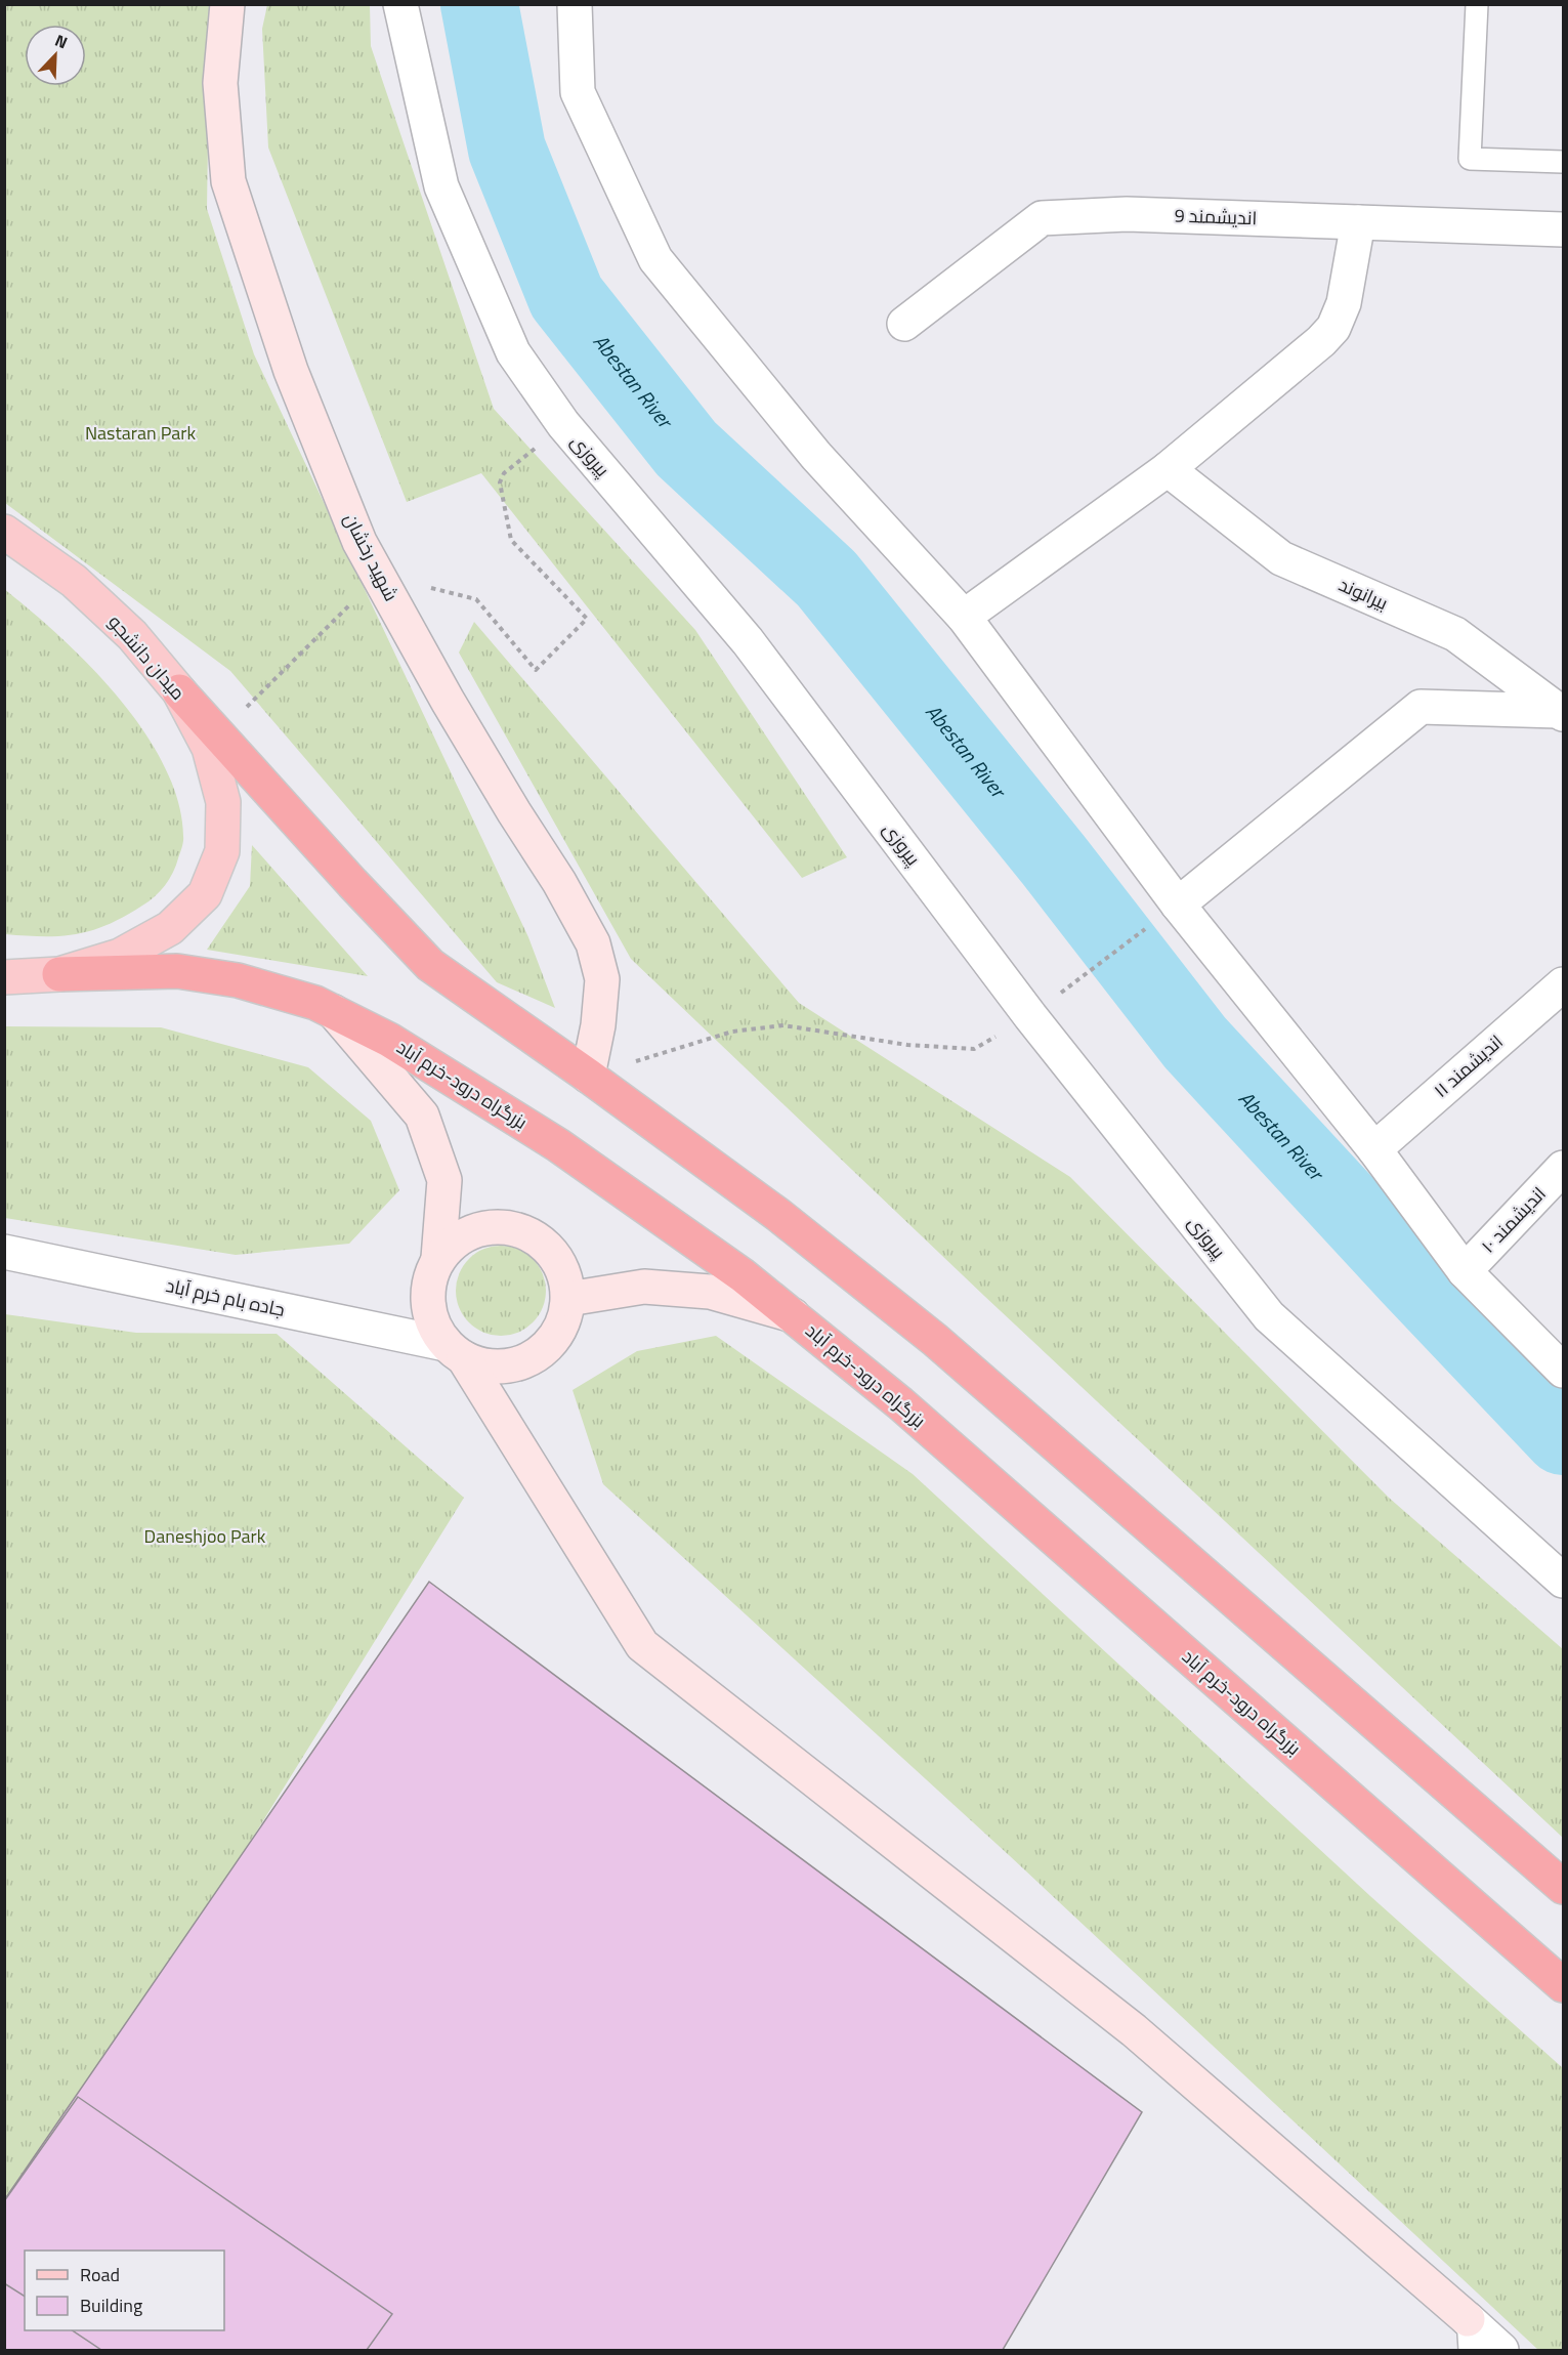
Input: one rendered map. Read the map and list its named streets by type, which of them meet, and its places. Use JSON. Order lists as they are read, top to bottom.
{
  "streets": {
    "highway": ["بزرگراه درود-خرم آباد"],
    "main road": ["میدان دانشجو"],
    "street": [
      "اندیشمند 9",
      "پیروزی",
      "شهید رخشان",
      "بیرانوند",
      "اندیشمند ۱۱",
      "اندیشمند ۱۰",
      "جاده بام خرم آباد"
    ]
  },
  "crossings": [
    ["میدان دانشجو", "بزرگراه درود-خرم آباد"]
  ],
  "water": ["Abestan River"],
  "parks": ["Nastaran Park", "Daneshjoo Park"],
  "legend": ["Road", "Building"],
  "north": "top right"
}
